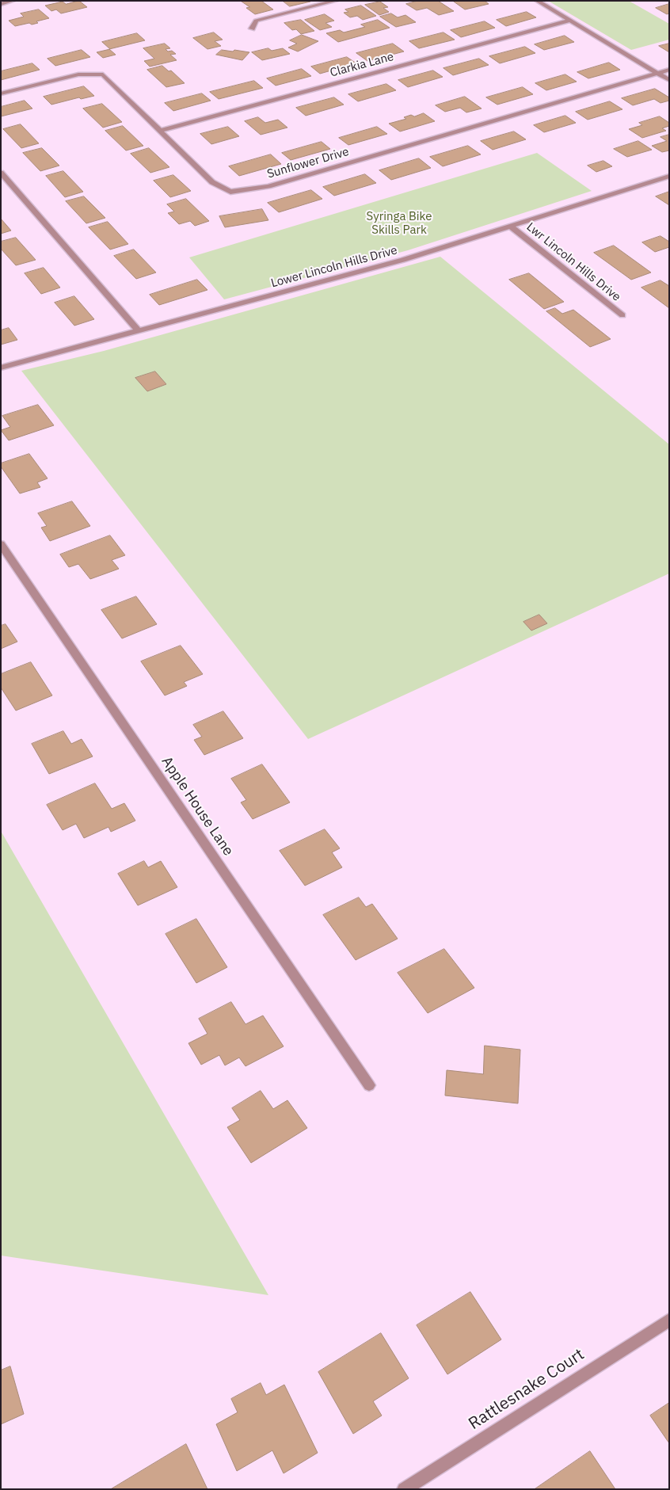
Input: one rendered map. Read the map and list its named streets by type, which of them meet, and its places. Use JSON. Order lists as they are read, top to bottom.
{
  "streets": {
    "street": [
      "Clarkia Lane",
      "Sunflower Drive",
      "Lwr Lincoln Hills Drive",
      "Lower Lincoln Hills Drive",
      "Apple House Lane",
      "Rattlesnake Court"
    ]
  },
  "crossings": [
    ["Clarkia Lane", "Sunflower Drive"],
    ["Lwr Lincoln Hills Drive", "Lower Lincoln Hills Drive"]
  ],
  "parks": ["Syringa Bike Skills Park"]
}
